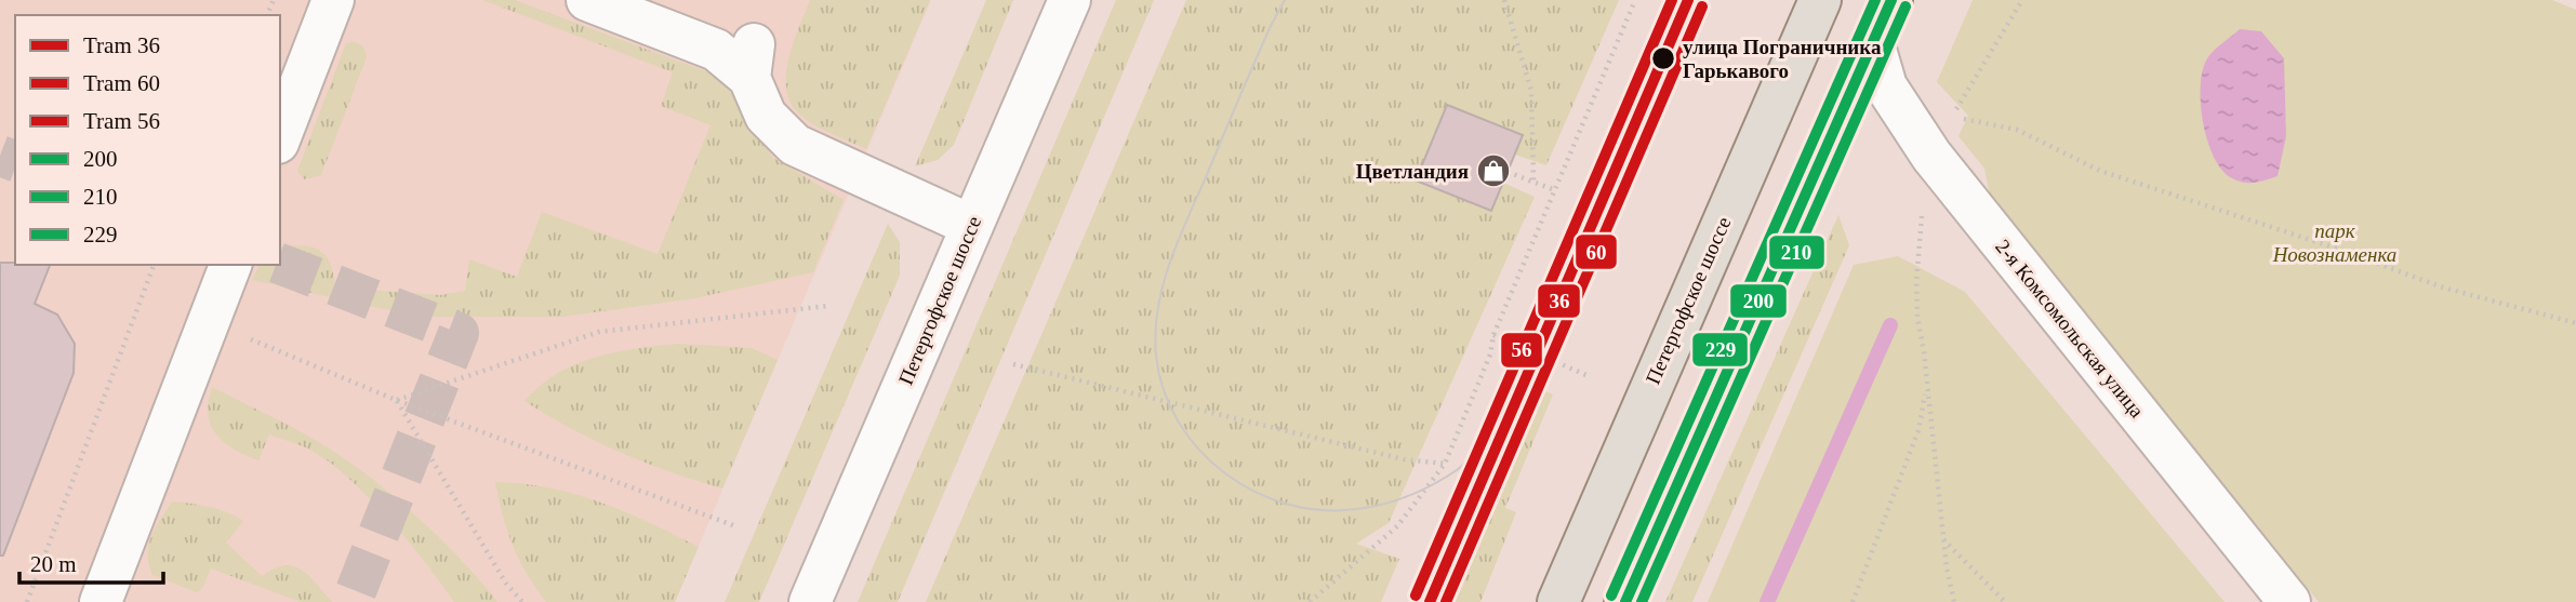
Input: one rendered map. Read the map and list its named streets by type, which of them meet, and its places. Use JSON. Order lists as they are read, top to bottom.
{
  "streets": {
    "main road": ["Петергофское шоссе"],
    "street": ["2-я Комсомольская улица"]
  },
  "parks": ["парк Новознаменка"],
  "places": {
    "other": ["улица Пограничника Гарькавого"],
    "shop": ["Цветландия"]
  },
  "lines": [
    "tram line 36",
    "tram line 56",
    "transit line 200",
    "transit line 229",
    "tram line 60",
    "transit line 210"
  ],
  "legend": [
    "Tram 36",
    "Tram 60",
    "Tram 56",
    "200",
    "210",
    "229"
  ],
  "scale_bar": "20 m"
}
